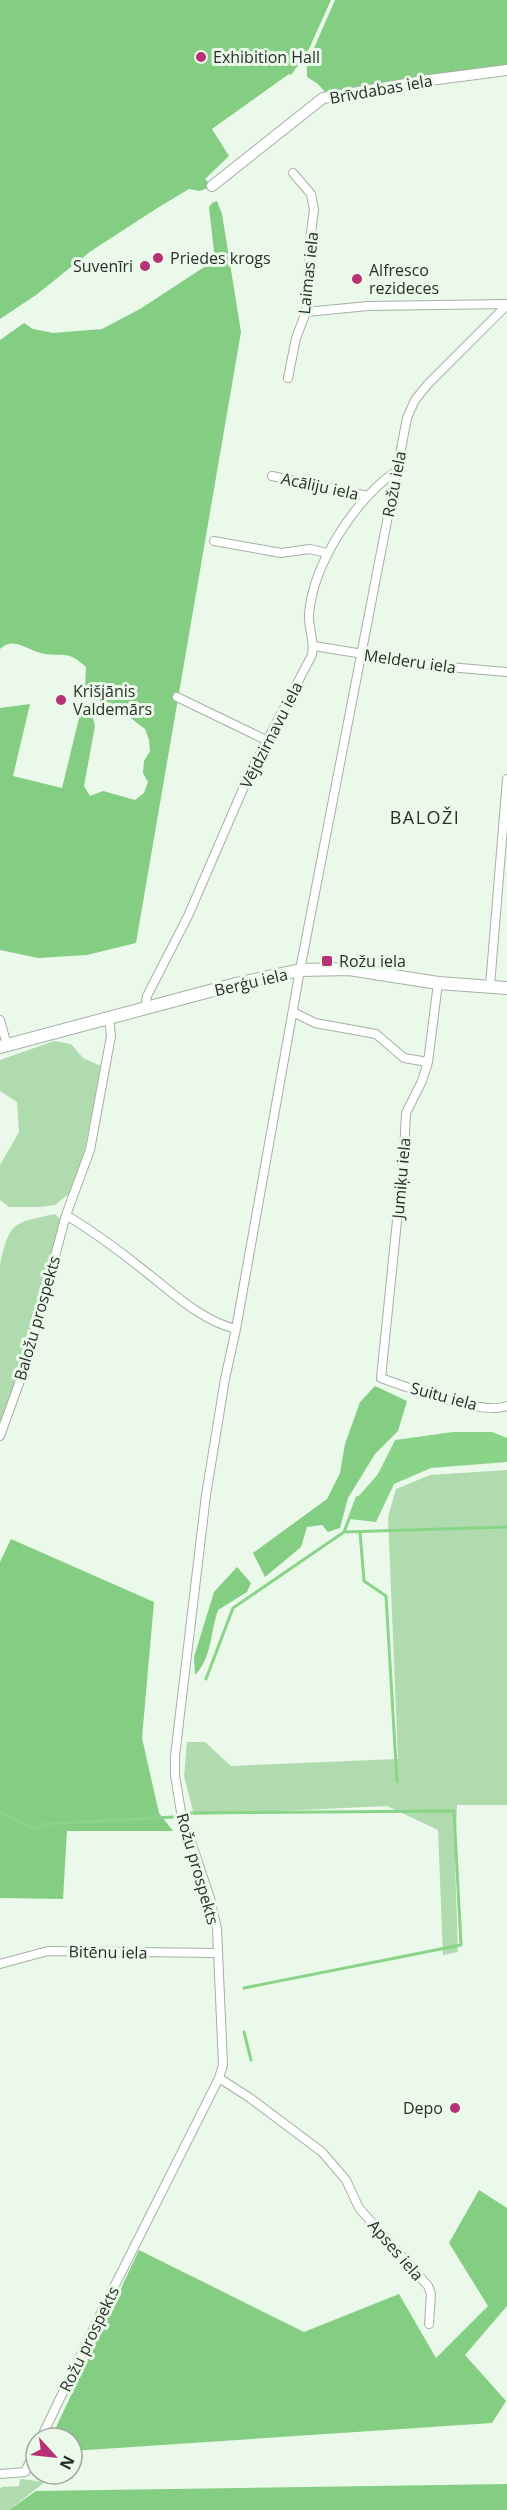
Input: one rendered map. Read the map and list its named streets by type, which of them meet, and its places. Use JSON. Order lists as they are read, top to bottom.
{
  "streets": {
    "main road": ["Berģu iela"],
    "street": [
      "Brīvdabas iela",
      "Laimas iela",
      "Rožu iela",
      "Acāliju iela",
      "Melderu iela",
      "Vējdzirnavu iela",
      "Jumiķu iela",
      "Baložu prospekts",
      "Suitu iela",
      "Rožu prospekts",
      "Bitēnu iela",
      "Apses iela"
    ]
  },
  "crossings": [
    ["Rožu iela", "Melderu iela"],
    ["Rožu iela", "Berģu iela"],
    ["Rožu iela", "Rožu prospekts"],
    ["Melderu iela", "Vējdzirnavu iela"],
    ["Vējdzirnavu iela", "Berģu iela"],
    ["Berģu iela", "Jumiķu iela"],
    ["Jumiķu iela", "Suitu iela"],
    ["Rožu prospekts", "Bitēnu iela"],
    ["Rožu prospekts", "Apses iela"]
  ],
  "districts": ["BALOŽI"],
  "places": {
    "other": [
      "Exhibition Hall",
      "Priedes krogs",
      "Suvenīri",
      "Alfresco rezideces",
      "Krišjānis Valdemārs",
      "Depo"
    ],
    "transit": ["Rožu iela"]
  },
  "north": "bottom right"
}
